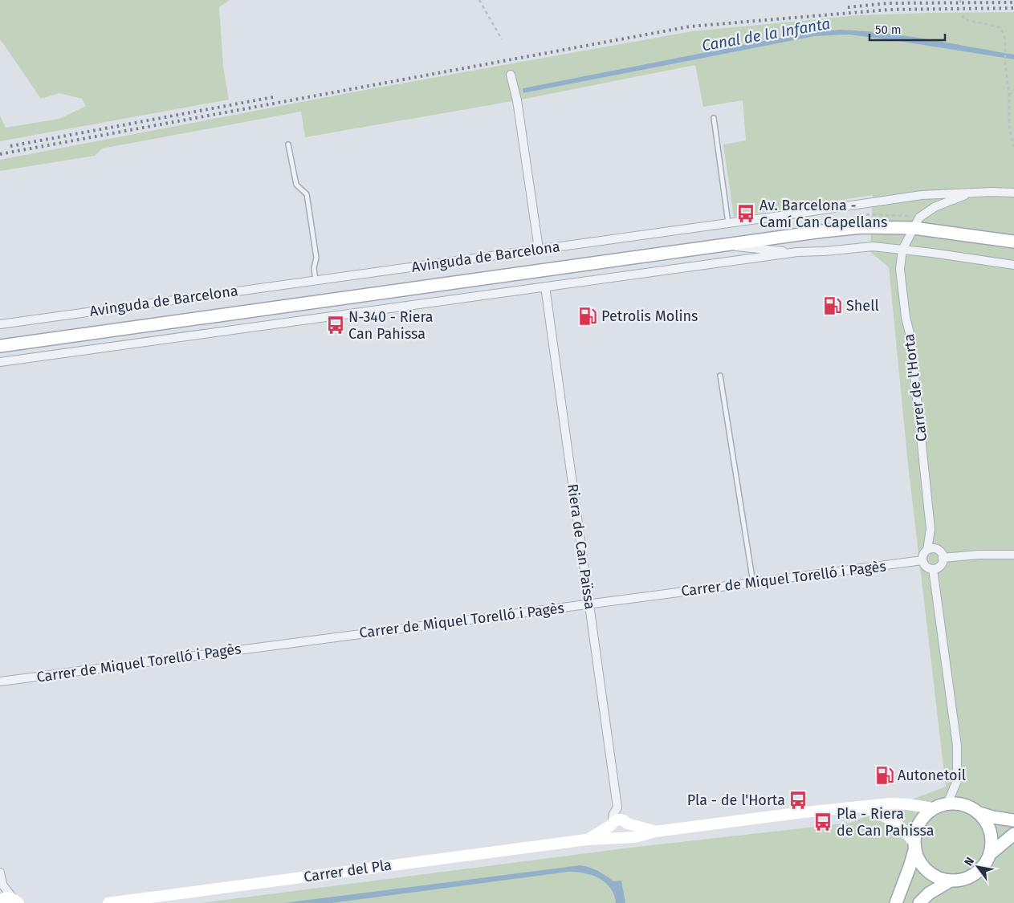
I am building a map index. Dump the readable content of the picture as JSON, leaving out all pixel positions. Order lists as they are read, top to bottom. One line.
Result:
{"streets":{"main road":["Avinguda de Barcelona","Carrer del Pla"],"street":["Carrer de l'Horta","Riera de Can Païssa","Carrer de Miquel Torelló i Pagès"]},"crossings":[["Avinguda de Barcelona","Carrer de l'Horta"],["Avinguda de Barcelona","Riera de Can Païssa"],["Carrer de l'Horta","Carrer de Miquel Torelló i Pagès"],["Riera de Can Païssa","Carrer de Miquel Torelló i Pagès"],["Riera de Can Païssa","Carrer del Pla"]],"water":["Canal de la Infanta"],"places":{"bus stop":["Av. Barcelona - Camí Can Capellans","N-340 - Riera Can Pahissa","Pla - de l'Horta","Pla - Riera de Can Pahissa"],"fuel station":["Shell","Petrolis Molins","Autonetoil"]},"scale_bar":"50 m","north":"top left"}
